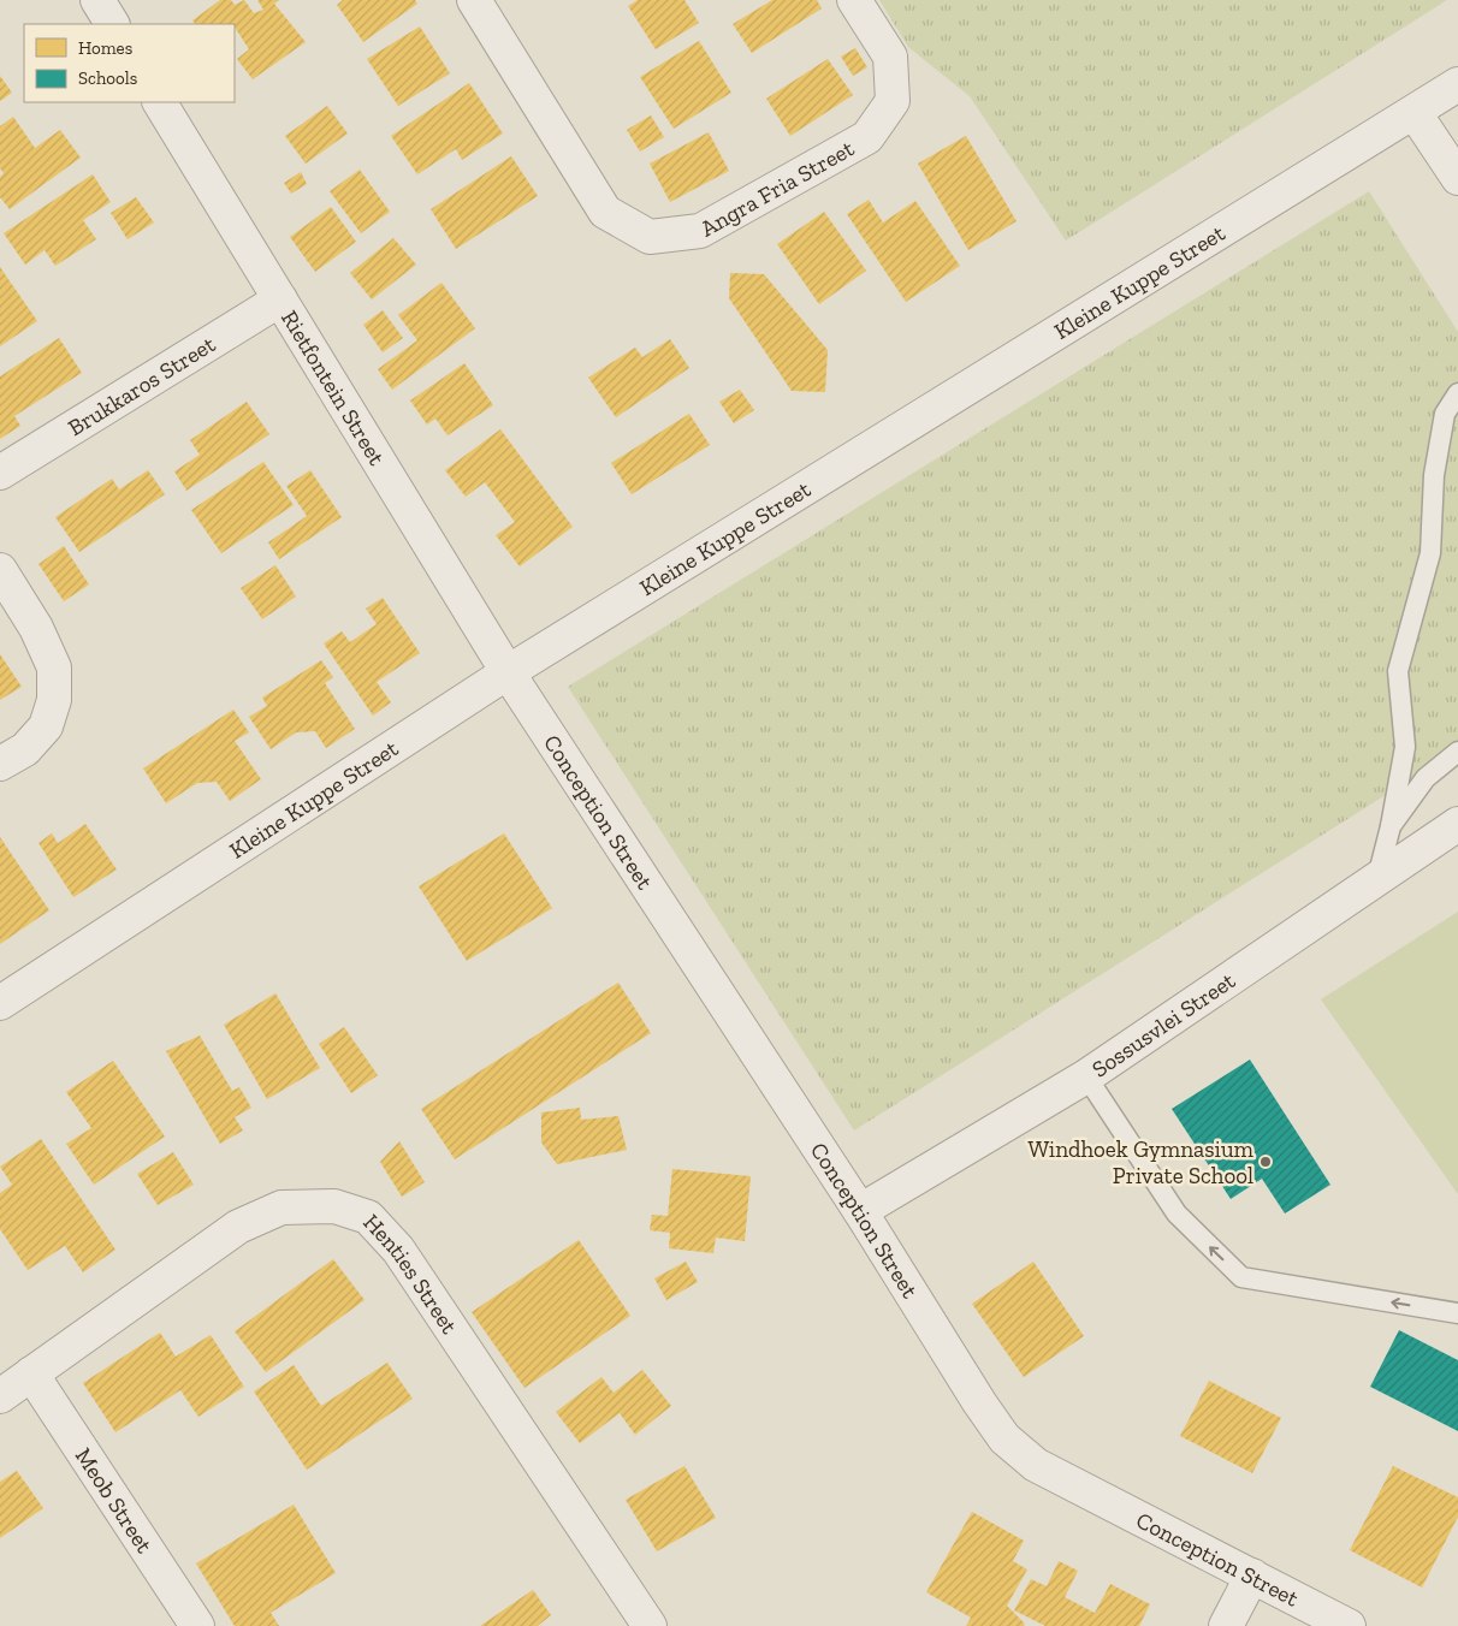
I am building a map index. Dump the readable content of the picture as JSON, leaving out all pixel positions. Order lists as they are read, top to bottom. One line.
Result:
{"streets":{"street":["Angra Fria Street","Kleine Kuppe Street","Brukkaros Street","Rietfontein Street","Conception Street","Sossusvlei Street","Henties Street","Meob Street"]},"crossings":[["Kleine Kuppe Street","Rietfontein Street"],["Kleine Kuppe Street","Conception Street"],["Brukkaros Street","Rietfontein Street"],["Rietfontein Street","Conception Street"],["Conception Street","Sossusvlei Street"],["Henties Street","Meob Street"]],"places":["Windhoek Gymnasium Private School"],"legend":["Homes","Schools"]}
